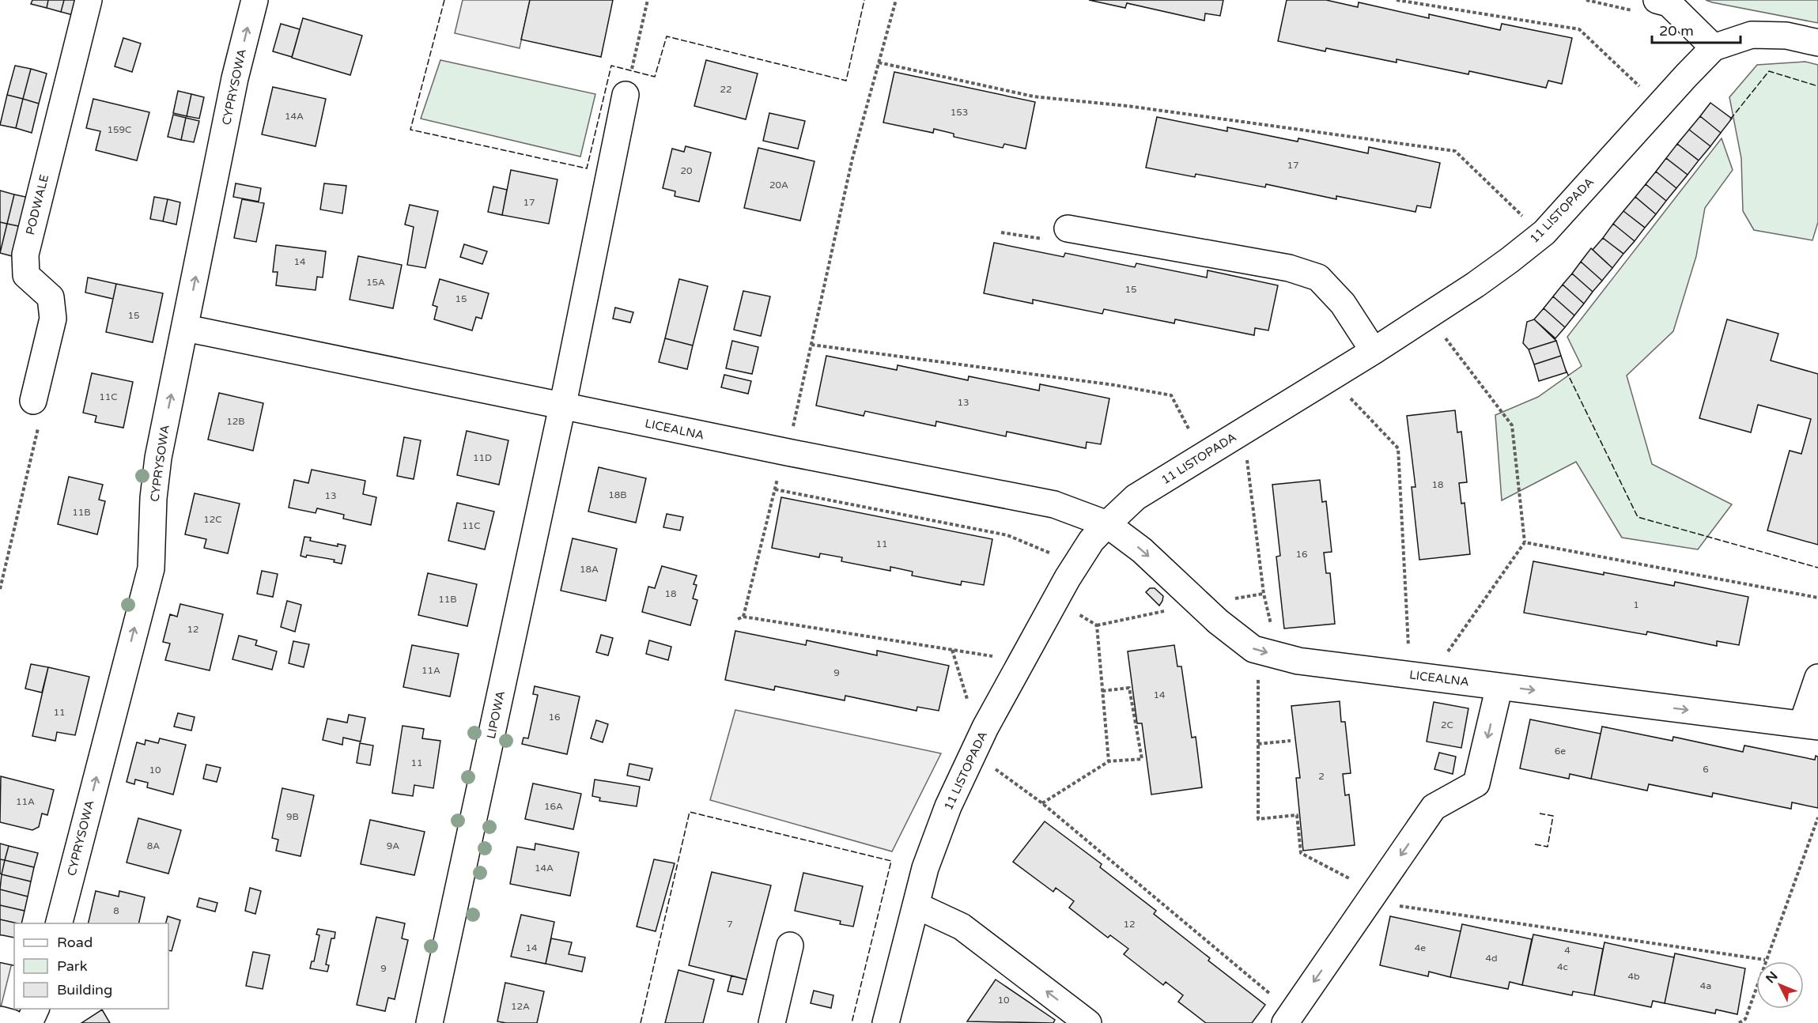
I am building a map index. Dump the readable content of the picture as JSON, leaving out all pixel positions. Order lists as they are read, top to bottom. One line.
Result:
{"streets":{"street":["CYPRYSOWA","PODWALE","11 LISTOPADA","LICEALNA","LIPOWA"]},"crossings":[["CYPRYSOWA","LICEALNA"],["11 LISTOPADA","LICEALNA"],["LICEALNA","LIPOWA"]],"one_way":["CYPRYSOWA","LICEALNA"],"house_numbers":["22","153","14A","159C","17","20","20A","17","14","15A","15","15","15","11C","13","12B","11D","18","18B","13","11B","12C","11C","11","16","18A","18","11B","1","12","11A","9","14","11","16","2C","6e","11","6","10","2","11A","16A","9B","8A","9A","14A","8","7","12","14","4e","4","4d","4c","9","4b","4a","10","12A"],"legend":["Road","Park","Building"],"scale_bar":"20 m","north":"top left"}
